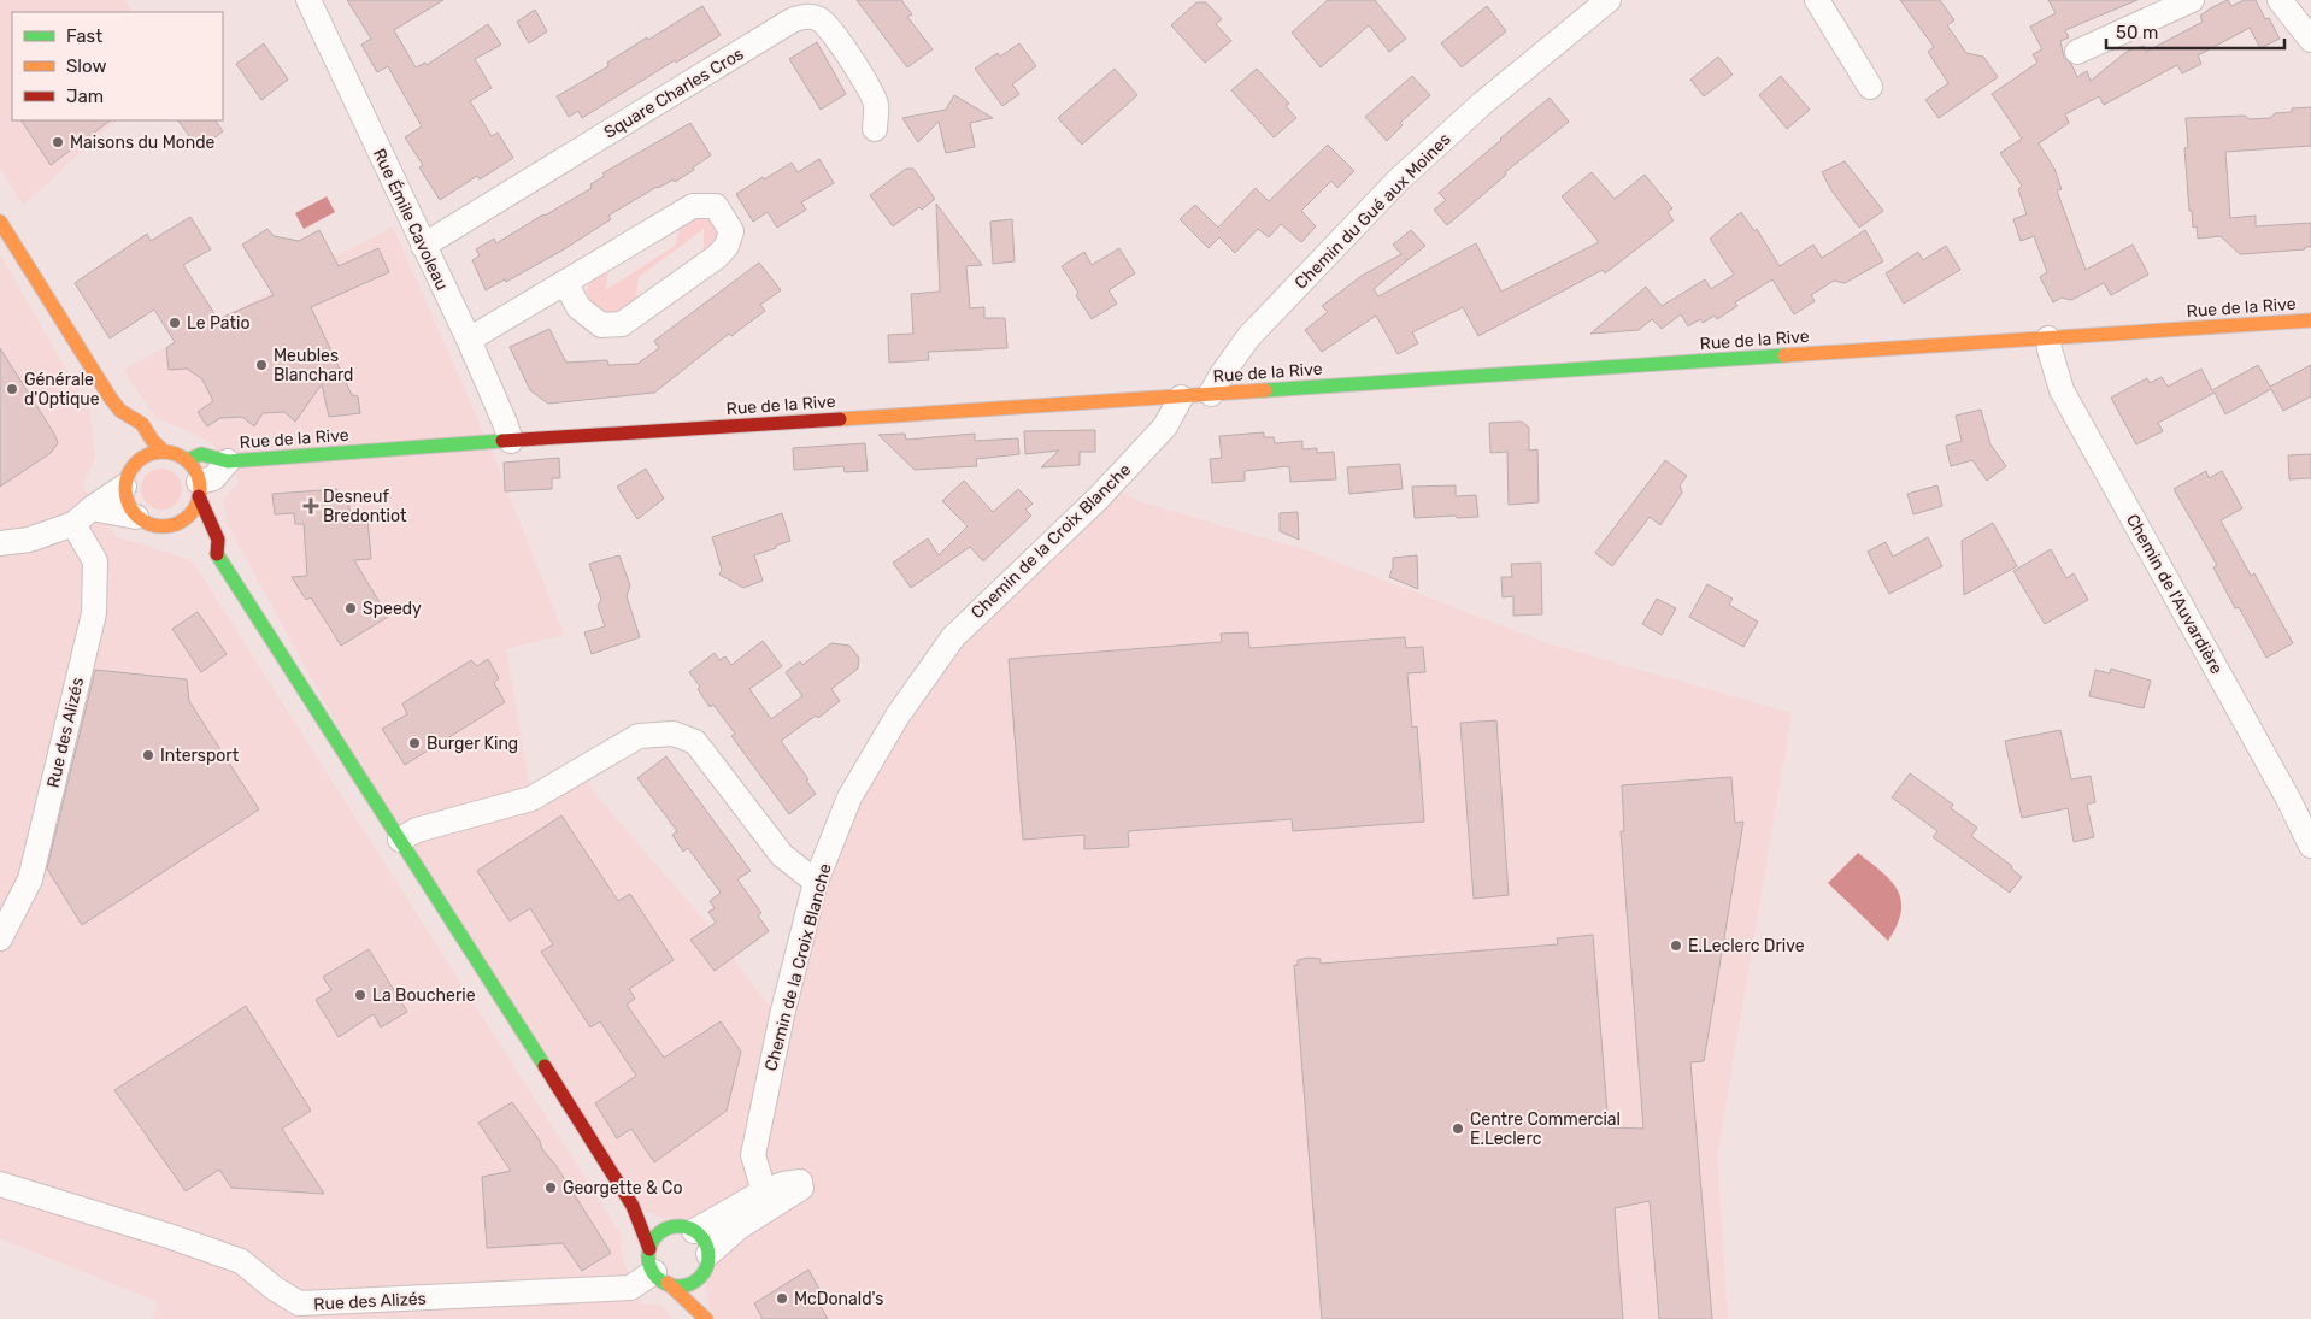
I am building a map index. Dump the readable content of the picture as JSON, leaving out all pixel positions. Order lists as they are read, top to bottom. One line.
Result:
{"streets":{"street":["Square Charles Cros","Chemin du Gué aux Moines","Rue Émile Cavoleau","Rue de la Rive","Chemin de la Croix Blanche","Chemin de l'Auvardière","Rue des Alizés"]},"crossings":[["Square Charles Cros","Rue Émile Cavoleau"],["Chemin du Gué aux Moines","Rue de la Rive"],["Rue Émile Cavoleau","Rue de la Rive"],["Rue de la Rive","Chemin de la Croix Blanche"],["Rue de la Rive","Chemin de l'Auvardière"]],"places":{"other":["Maisons du Monde","Le Patio","Meubles Blanchard","Générale d'Optique","Speedy","Burger King","Intersport","E.Leclerc Drive","La Boucherie","Centre Commercial E.Leclerc","Georgette & Co","McDonald's"],"health":["Desneuf Bredontiot"]},"legend":["Fast","Slow","Jam"],"scale_bar":"50 m"}
